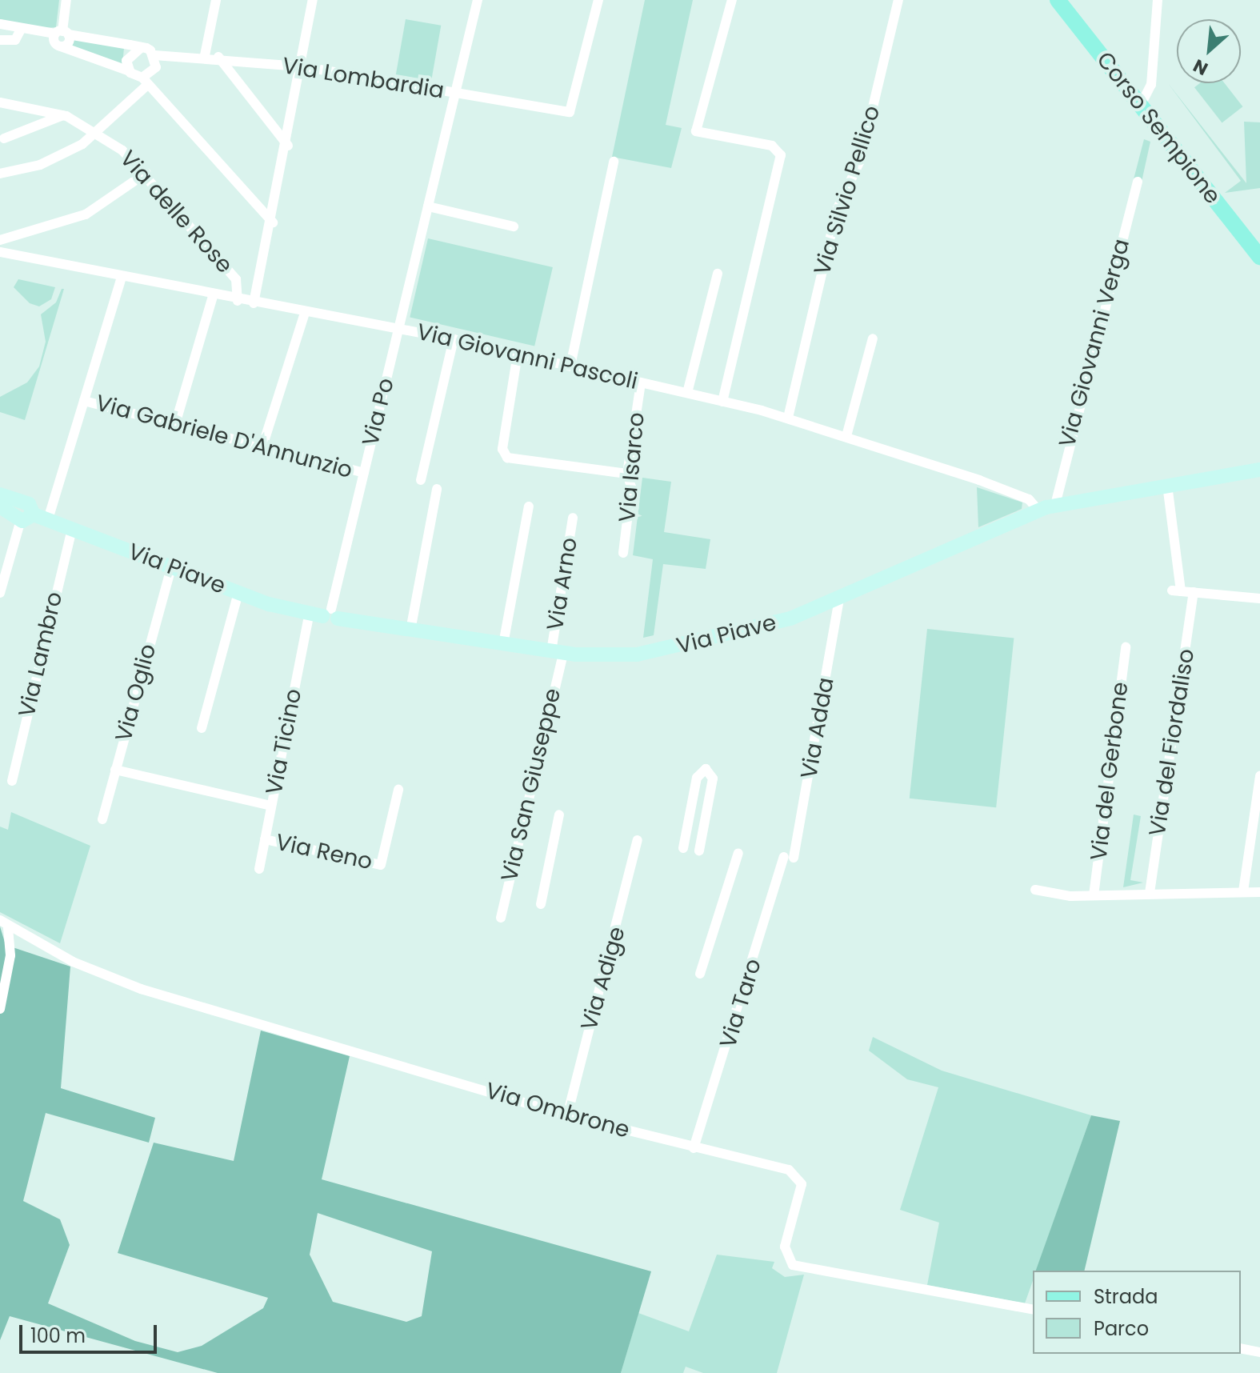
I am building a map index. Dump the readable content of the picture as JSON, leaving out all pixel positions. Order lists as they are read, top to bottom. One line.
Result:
{"streets":{"main road":["Corso Sempione"],"street":["Via Lombardia","Via Silvio Pellico","Via delle Rose","Via Giovanni Verga","Via Giovanni Pascoli","Via Po","Via Gabriele D'Annunzio","Via Isarco","Via Piave","Via Arno","Via Lambro","Via Oglio","Via Adda","Via Ticino","Via del Fiordaliso","Via del Gerbone","Via San Giuseppe","Via Reno","Via Adige","Via Taro","Via Ombrone"]},"crossings":[["Via Lombardia","Via Po"],["Via Silvio Pellico","Via Giovanni Pascoli"],["Via delle Rose","Via Giovanni Pascoli"],["Via Giovanni Verga","Via Piave"],["Via Giovanni Pascoli","Via Po"],["Via Giovanni Pascoli","Via Isarco"],["Via Giovanni Pascoli","Via Piave"],["Via Po","Via Gabriele D'Annunzio"],["Via Po","Via Piave"],["Via Po","Via Ticino"],["Via Piave","Via Arno"],["Via Piave","Via Lambro"],["Via Piave","Via Oglio"],["Via Piave","Via Adda"],["Via Piave","Via Ticino"],["Via Piave","Via San Giuseppe"],["Via Arno","Via San Giuseppe"],["Via Adda","Via Taro"],["Via Ticino","Via Reno"],["Via del Fiordaliso","Via del Gerbone"],["Via Adige","Via Ombrone"],["Via Taro","Via Ombrone"]],"legend":["Strada","Parco"],"scale_bar":"100 m","north":"bottom left"}
